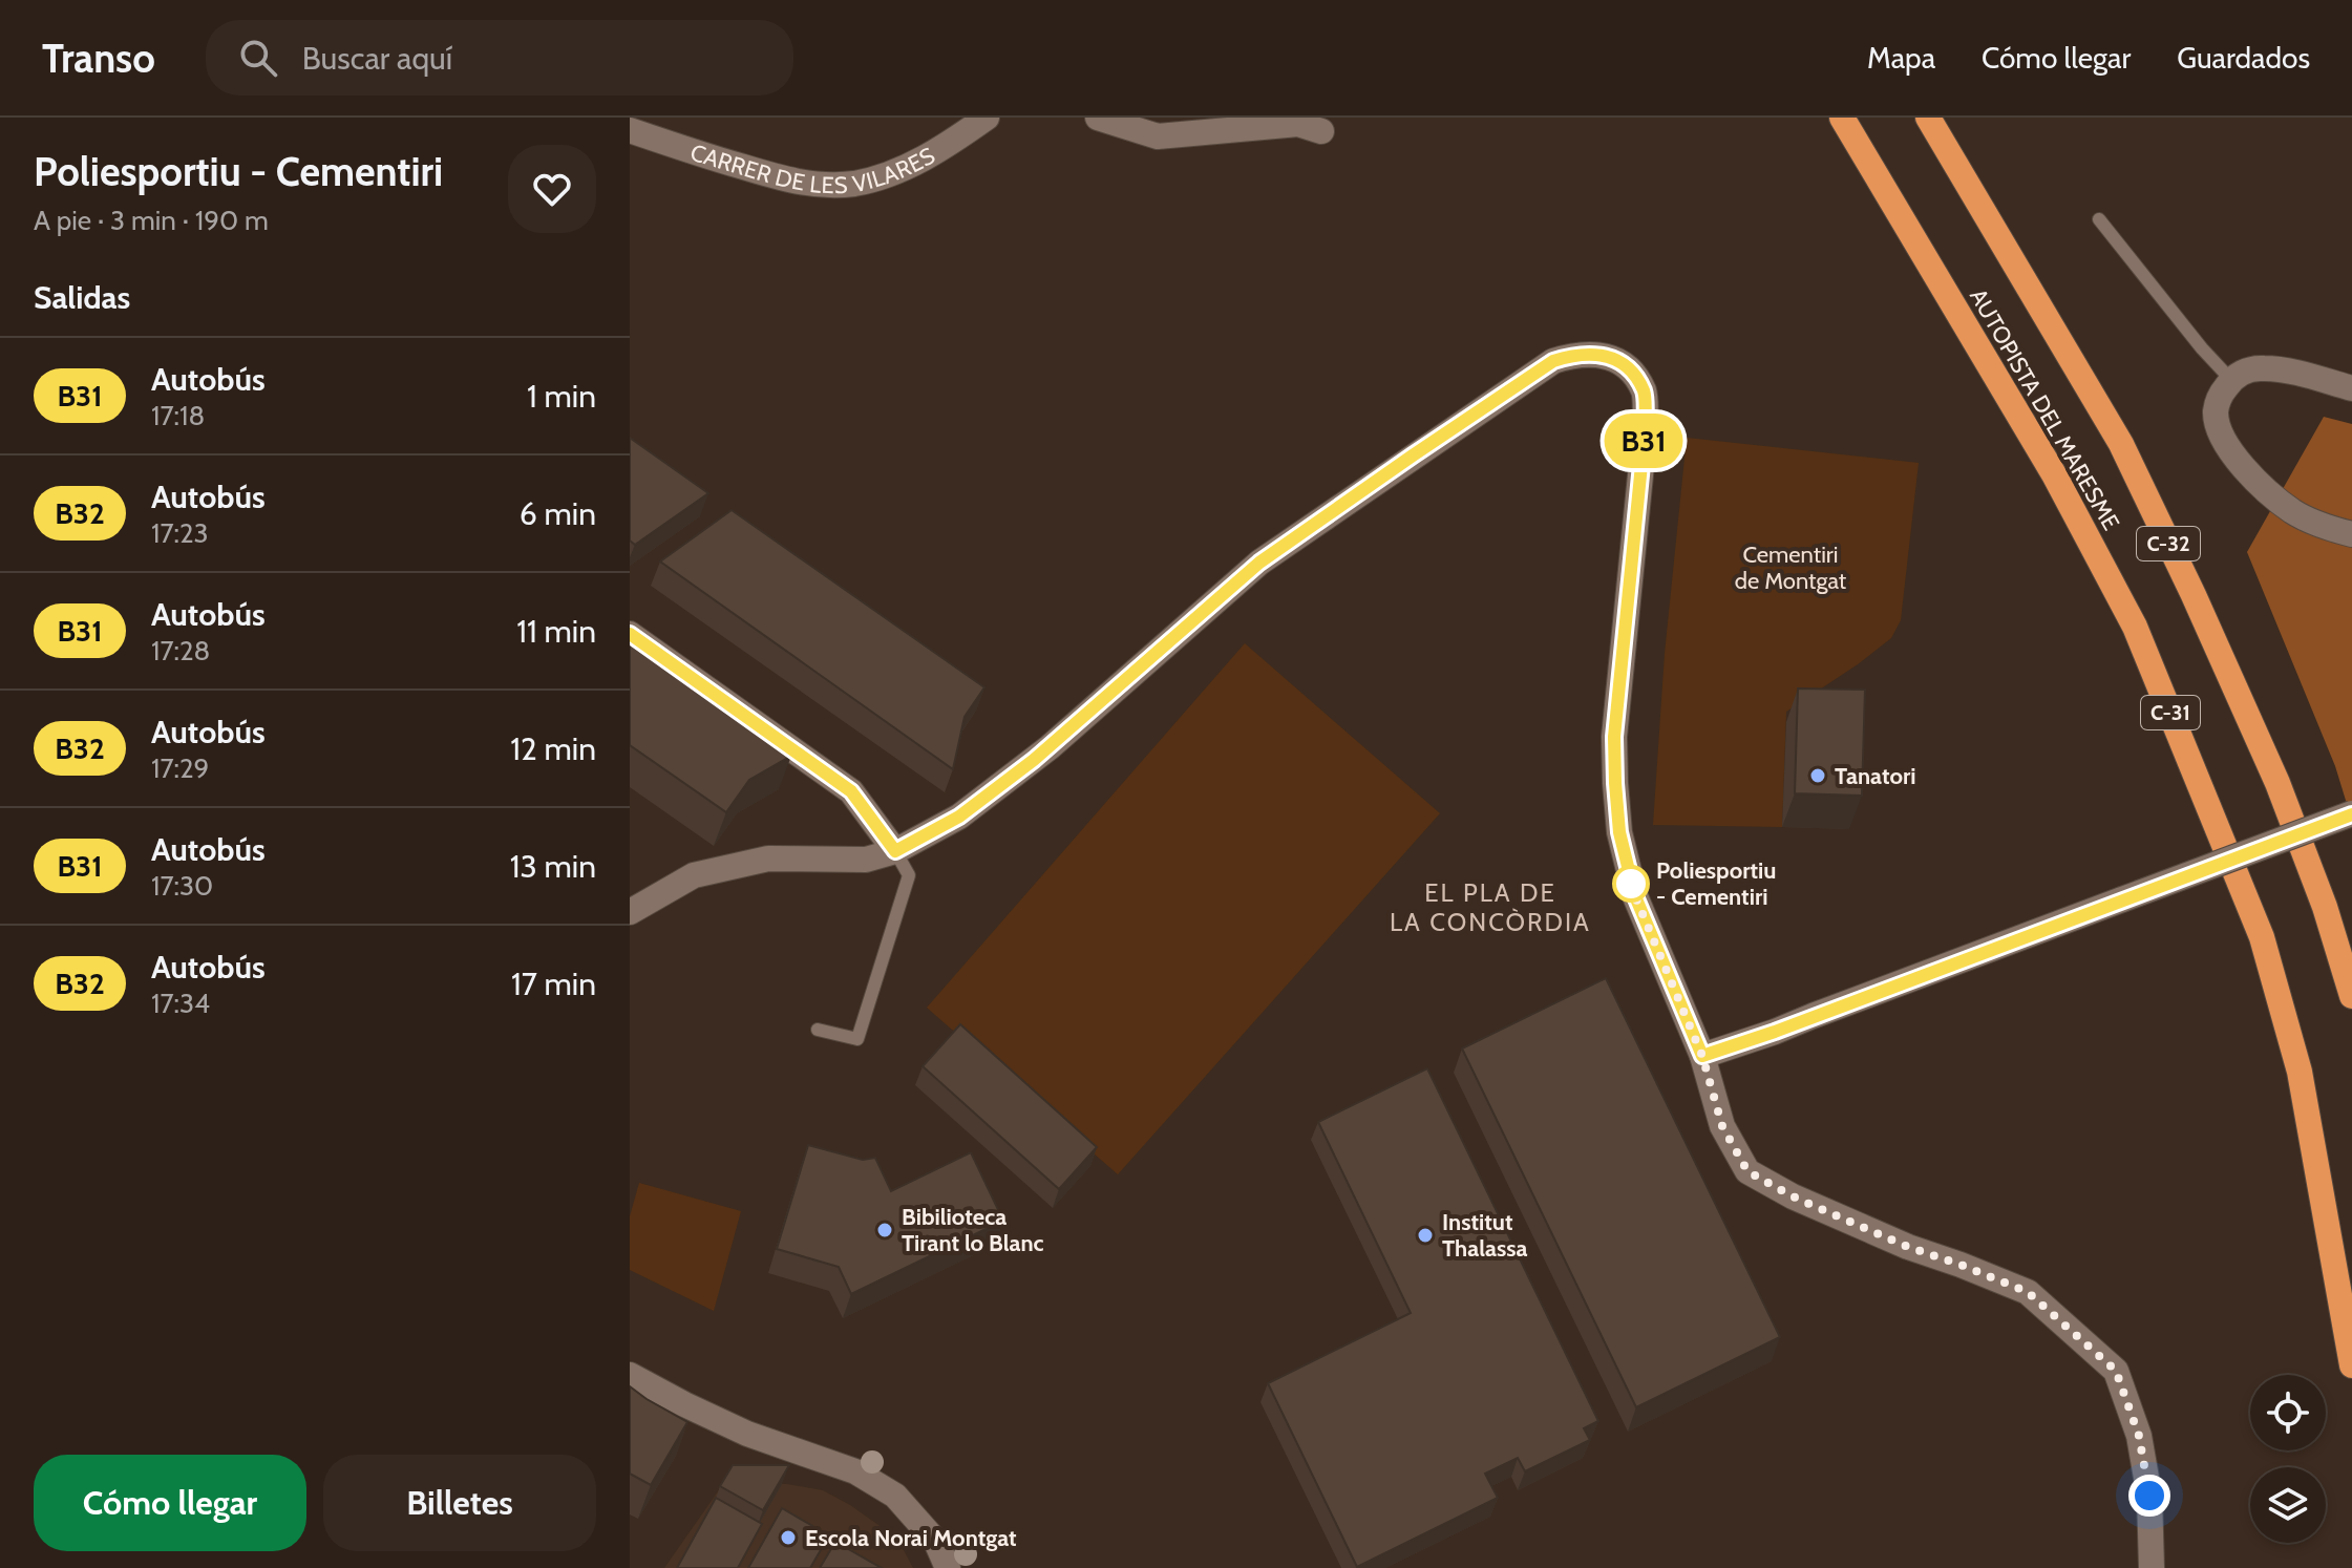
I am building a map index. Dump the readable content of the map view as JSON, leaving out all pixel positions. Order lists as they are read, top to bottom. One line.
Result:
{"streets":{"highway":["AUTOPISTA DEL MARESME","C-32","C-31"],"street":["CARRER DE LES VILARES"]},"districts":["EL PLA DE LA CONCÒRDIA"],"parks":["Cementiri de Montgat"],"places":["Tanatori","Poliesportiu - Cementiri","Bibilioteca Tirant lo Blanc","Institut Thalassa","Escola Norai Montgat"],"lines":["bus line B31"],"page":{"header":"Transo","search":"Buscar aquí","nav":["Mapa","Cómo llegar","Guardados"],"heading":[["Poliesportiu - Cementiri","A pie · 3 min · 190 m"],"Salidas"],"on_map":"B31","list":[{"mark":"B31","name":"Autobús","note":"17:18","value":"1 min"},{"mark":"B32","name":"Autobús","note":"17:23","value":"6 min"},{"mark":"B31","name":"Autobús","note":"17:28","value":"11 min"},{"mark":"B32","name":"Autobús","note":"17:29","value":"12 min"},{"mark":"B31","name":"Autobús","note":"17:30","value":"13 min"},{"mark":"B32","name":"Autobús","note":"17:34","value":"17 min"}],"buttons":["Cómo llegar","Billetes"]}}
